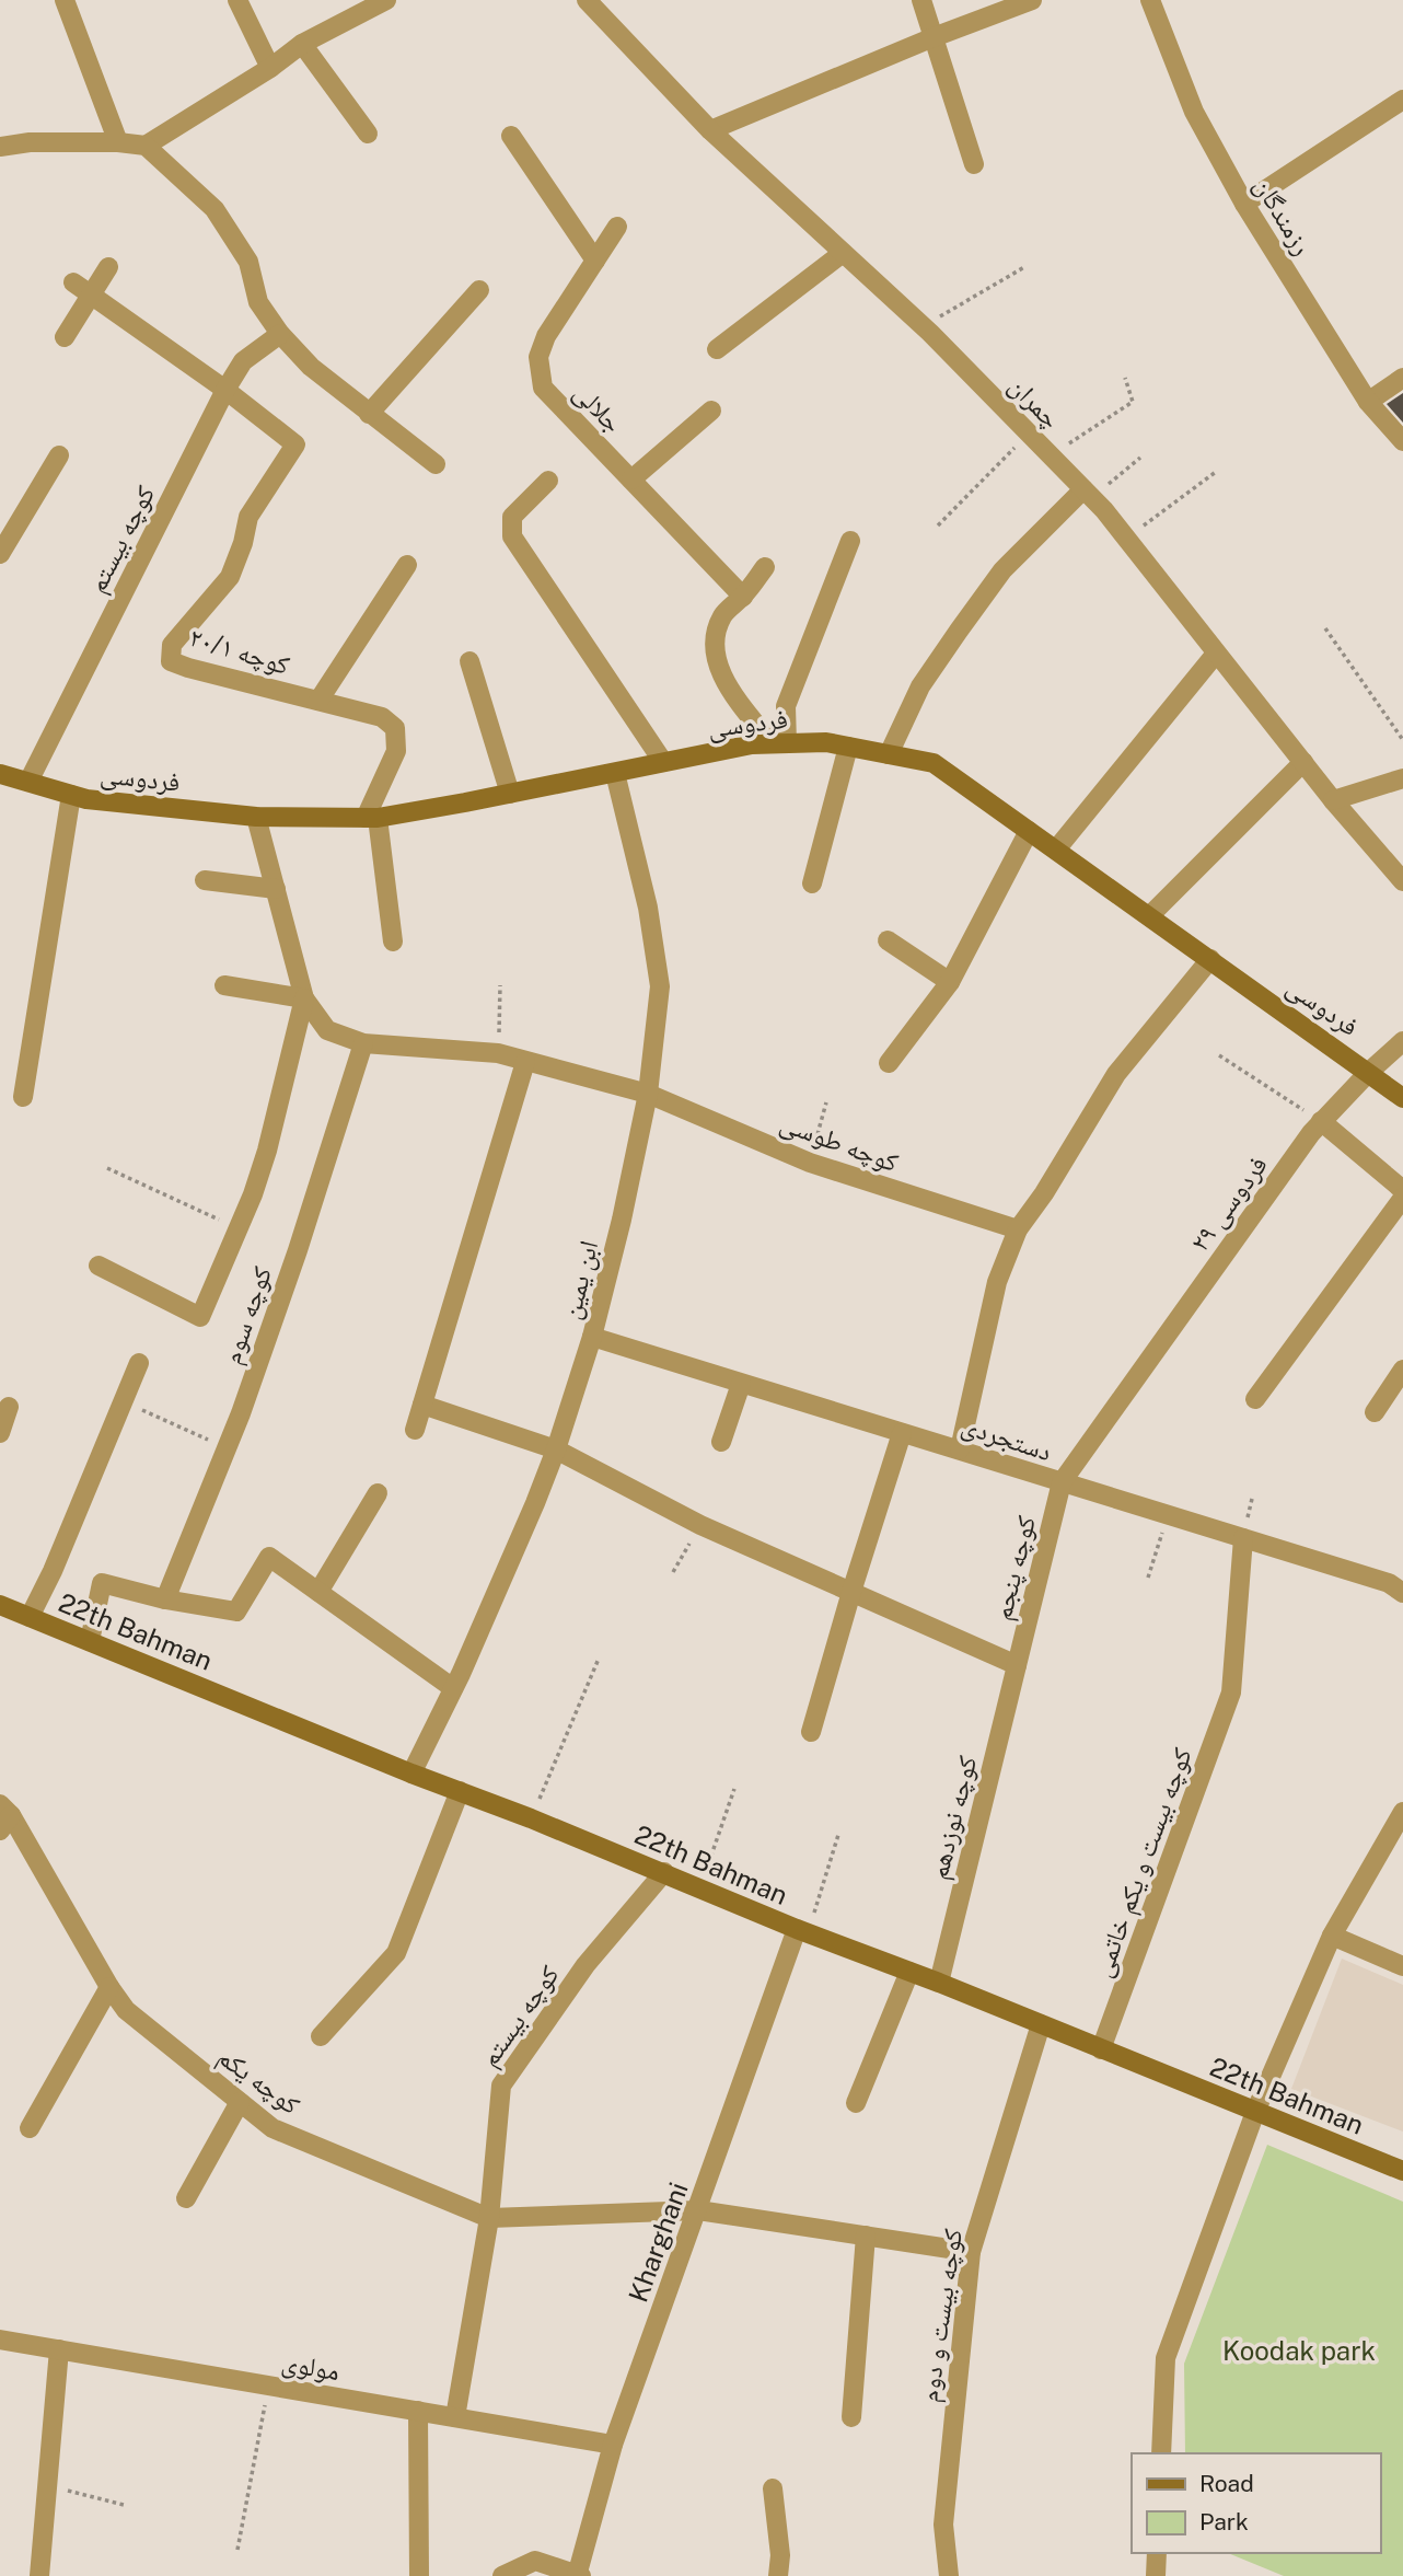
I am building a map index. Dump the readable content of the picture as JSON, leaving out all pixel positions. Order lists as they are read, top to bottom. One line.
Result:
{"streets":{"main road":["فردوسی","22th Bahman"],"street":["رزمندگان","چمران","جلالی","کوچه بیستم","کوچه ۲۰/۱","کوچه طوسی","فردوسی ۲۹","ابن یمین","کوچه سوم","دستجردی","کوچه پنجم","کوچه نوزدهم","کوچه بیست و یکم خاتمی","کوچه یکم","Kharghani","کوچه بیست و دوم","مولوی"]},"crossings":[["کوچه بیستم","کوچه ۲۰/۱"],["کوچه بیستم","فردوسی"],["کوچه بیستم","22th Bahman"],["کوچه بیستم","کوچه یکم"],["کوچه بیستم","مولوی"],["کوچه ۲۰/۱","فردوسی"],["فردوسی","فردوسی ۲۹"],["فردوسی","ابن یمین"],["کوچه طوسی","ابن یمین"],["کوچه طوسی","کوچه سوم"],["فردوسی ۲۹","دستجردی"],["فردوسی ۲۹","کوچه پنجم"],["ابن یمین","دستجردی"],["ابن یمین","22th Bahman"],["دستجردی","کوچه پنجم"],["دستجردی","کوچه بیست و یکم خاتمی"],["کوچه پنجم","کوچه نوزدهم"],["22th Bahman","کوچه نوزدهم"],["22th Bahman","کوچه بیست و یکم خاتمی"],["22th Bahman","Kharghani"],["22th Bahman","کوچه بیست و دوم"],["کوچه یکم","Kharghani"],["کوچه یکم","کوچه بیست و دوم"],["Kharghani","مولوی"]],"parks":["Koodak park"],"legend":["Road","Park"]}
